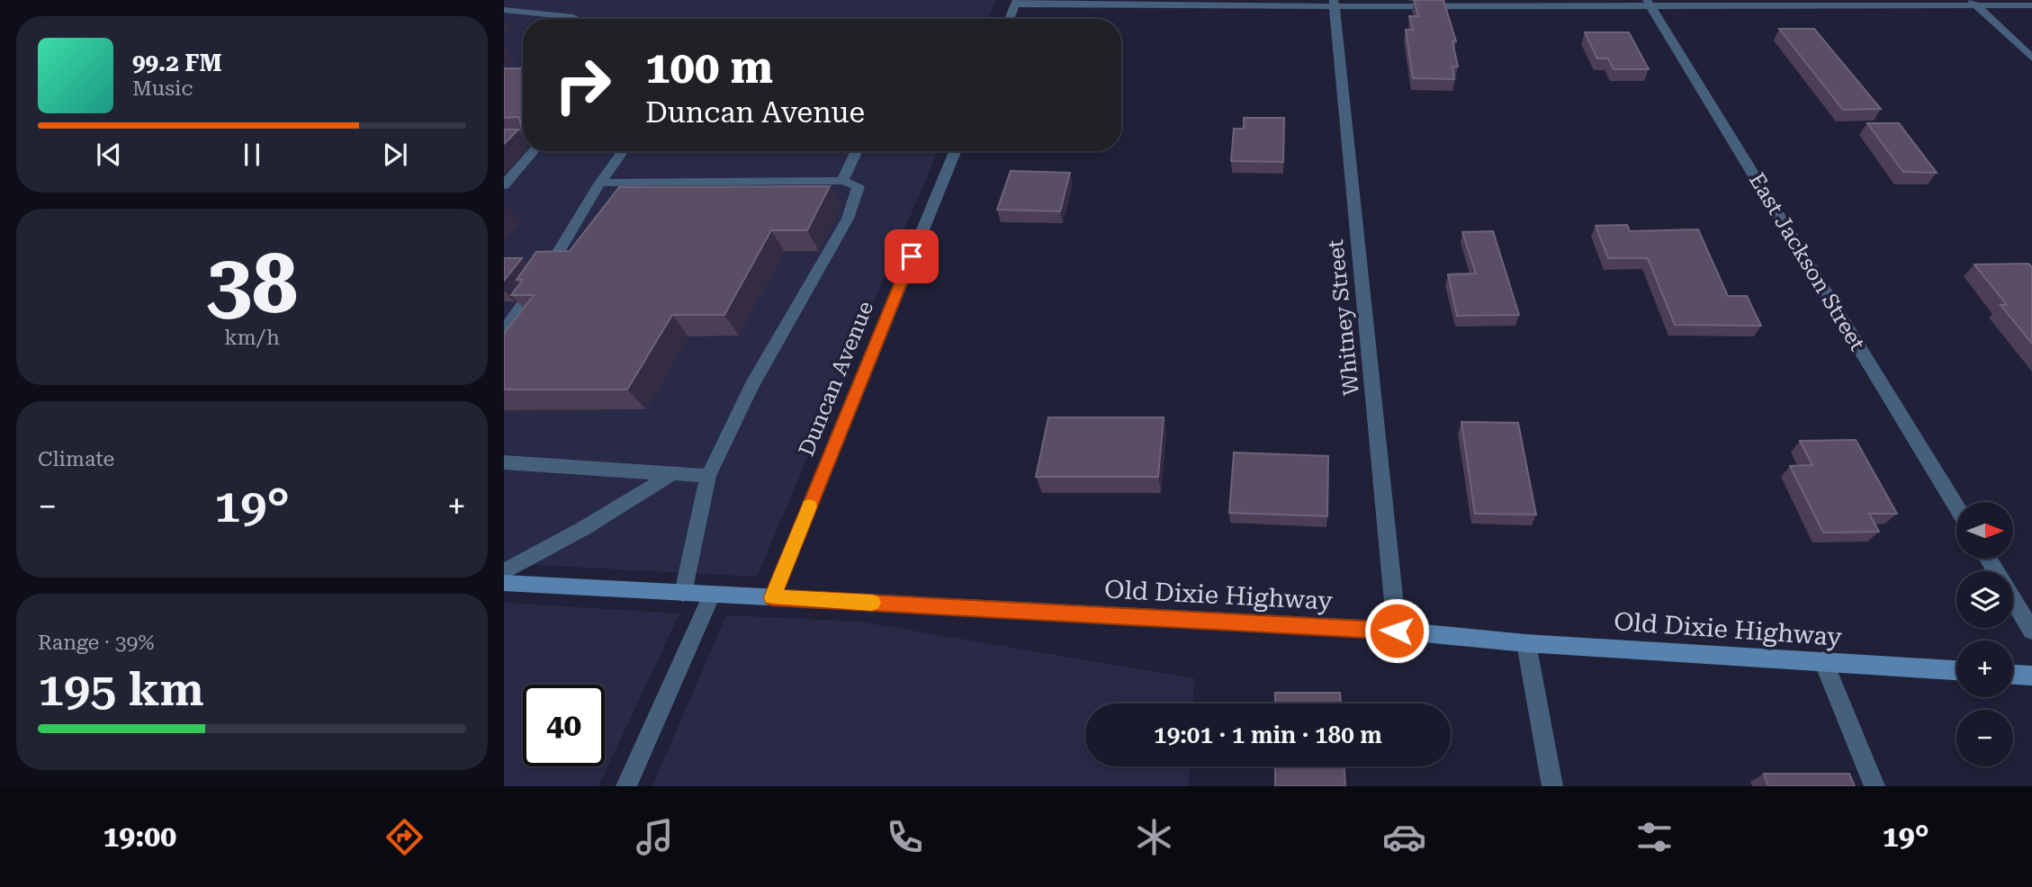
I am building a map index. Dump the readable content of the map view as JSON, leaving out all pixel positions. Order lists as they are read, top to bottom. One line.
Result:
{"streets":{"street":["East Jackson Street","Whitney Street","Duncan Avenue","Old Dixie Highway"]},"crossings":[["Whitney Street","Old Dixie Highway"],["Duncan Avenue","Old Dixie Highway"]],"north":"right","page":{"turn":["100 m","Duncan Avenue"],"song":["99.2 FM","Music"],"tile":[["38","km/h"],"Climate",["Range · 39%","195 km"]],"heat":["−","19°","+"],"map_buttons":["+","−"],"limit":"40","trip":"19:01 · 1 min · 180 m","tabs":["19:00","19°"]}}
